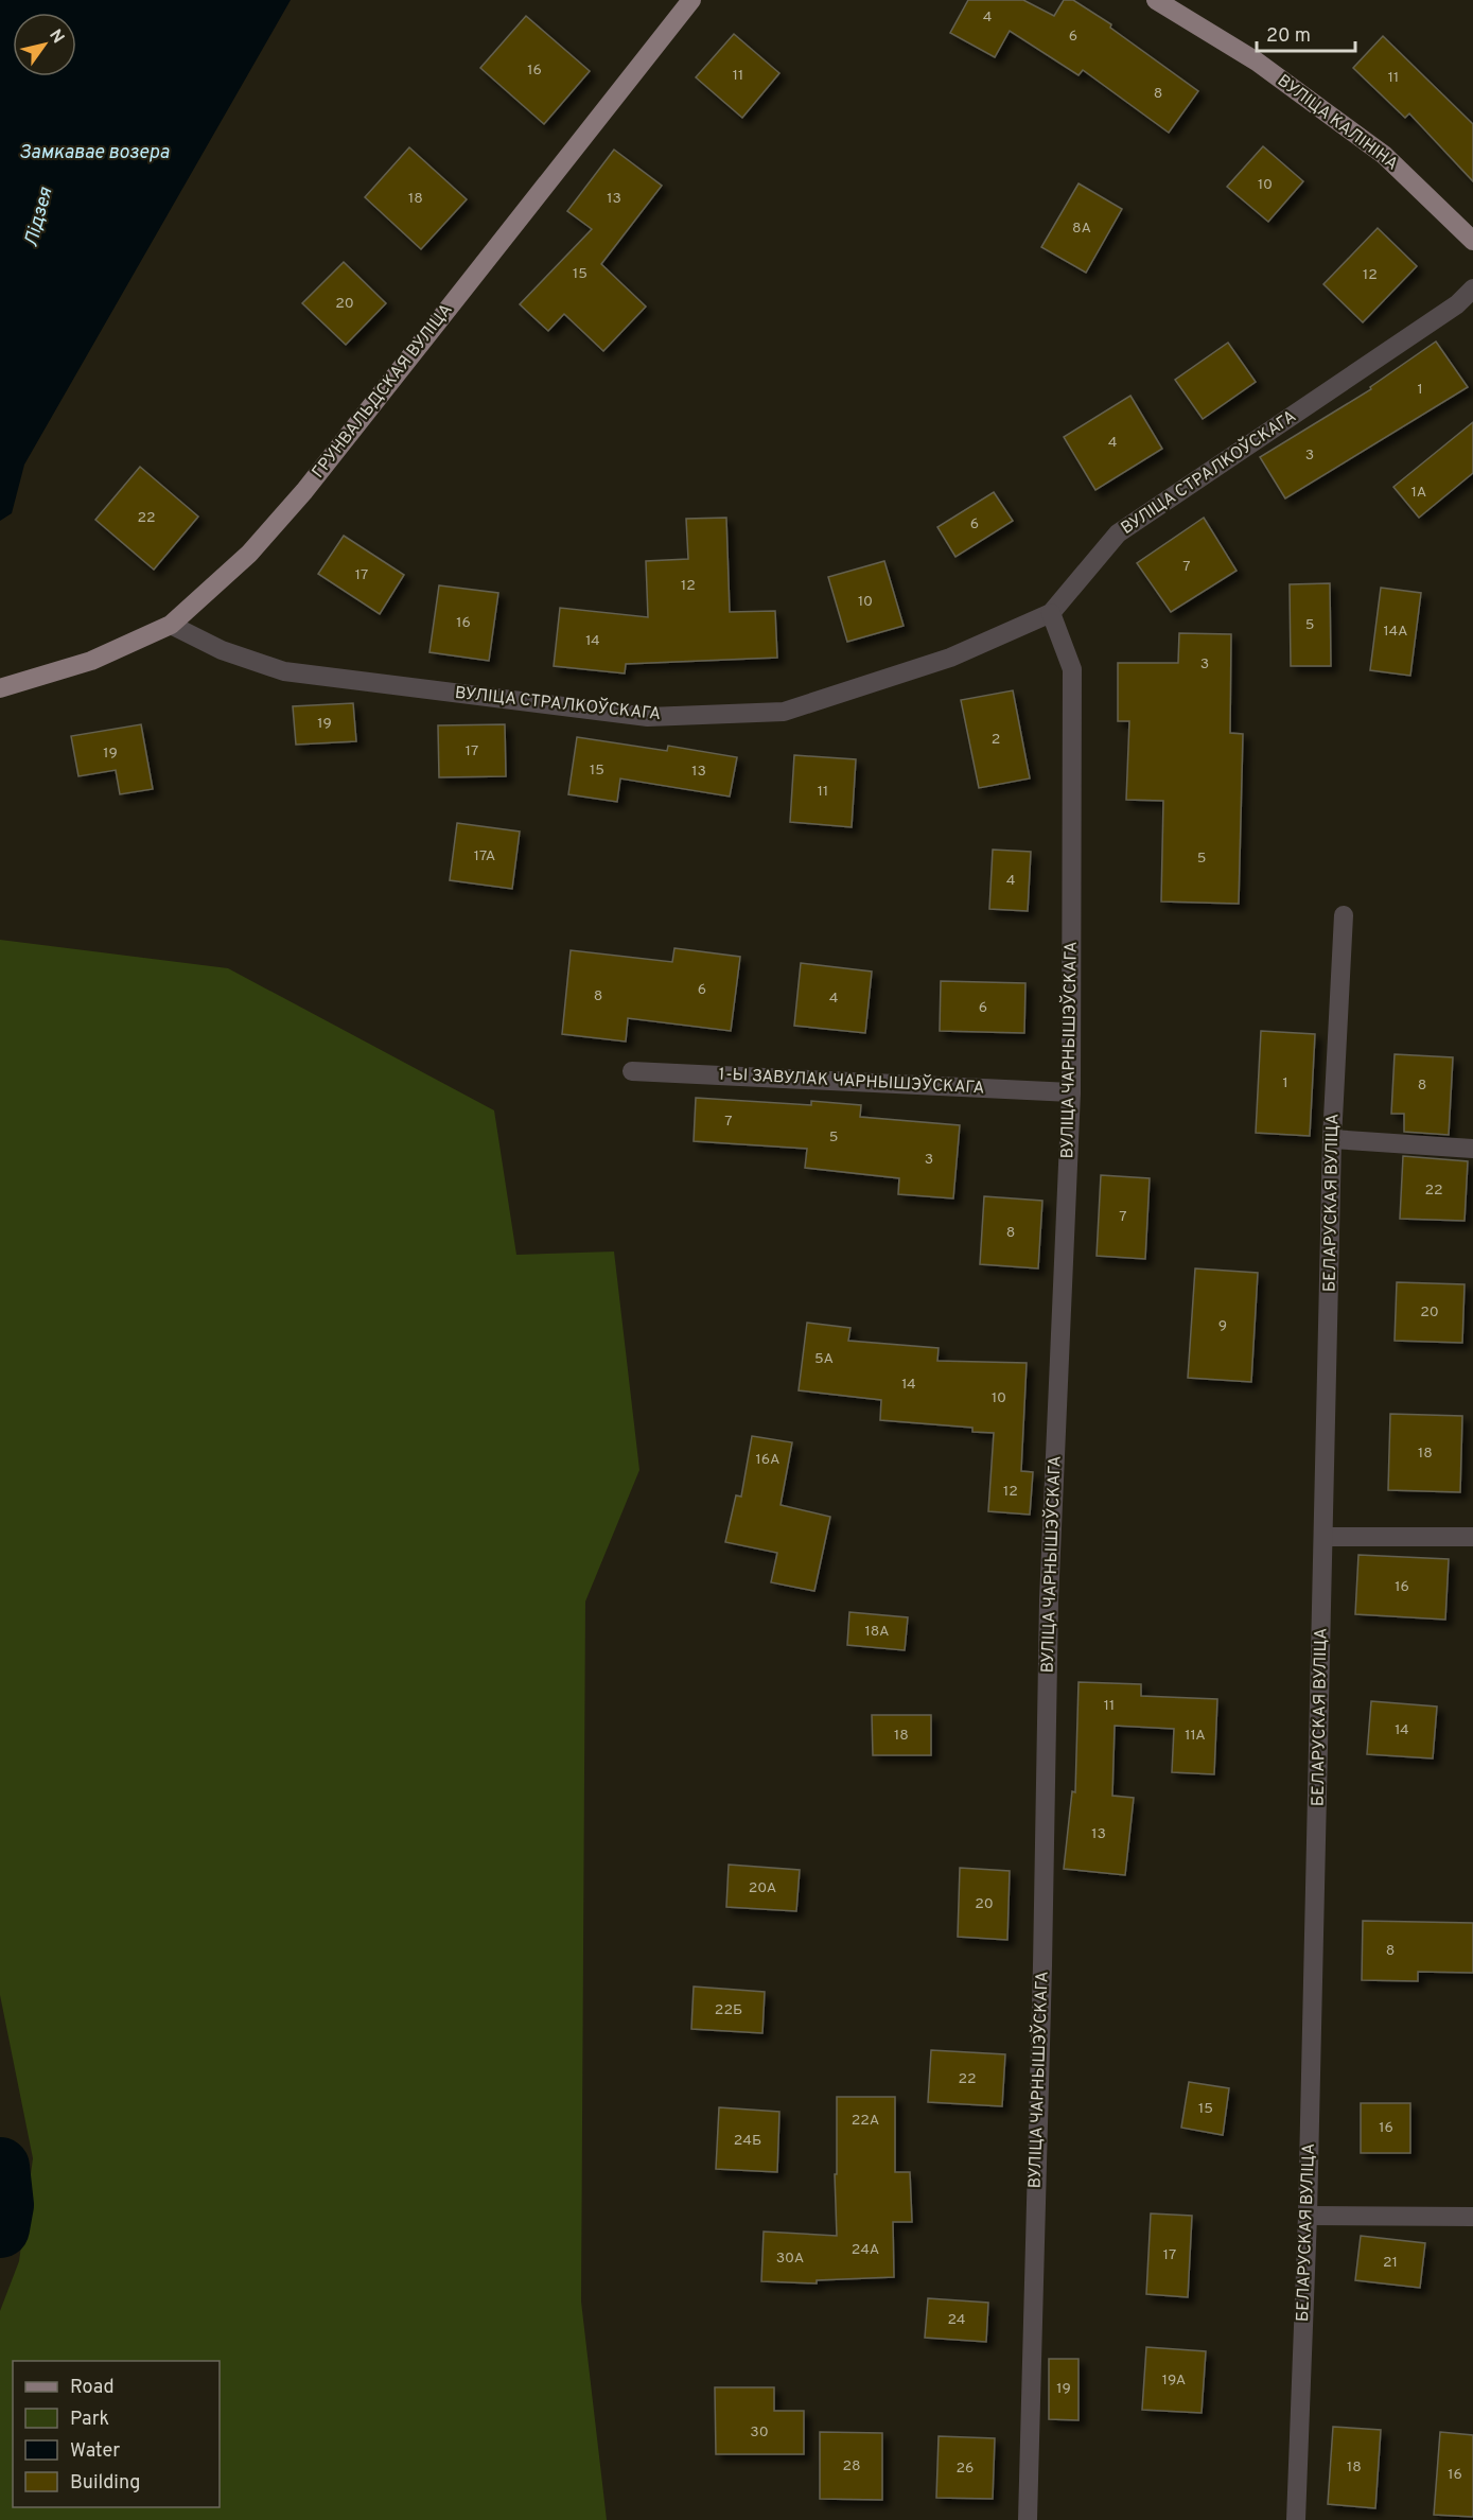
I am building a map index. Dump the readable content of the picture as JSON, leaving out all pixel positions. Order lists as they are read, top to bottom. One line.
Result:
{"streets":{"main road":["ВУЛІЦА КАЛІНІНА","ГРУНВАЛЬДСКАЯ ВУЛІЦА"],"street":["ВУЛІЦА СТРАЛКОЎСКАГА","ВУЛІЦА ЧАРНЫШЭЎСКАГА","1-Ы ЗАВУЛАК ЧАРНЫШЭЎСКАГА","БЕЛАРУСКАЯ ВУЛІЦА"]},"crossings":[["ГРУНВАЛЬДСКАЯ ВУЛІЦА","ВУЛІЦА СТРАЛКОЎСКАГА"],["ВУЛІЦА СТРАЛКОЎСКАГА","ВУЛІЦА ЧАРНЫШЭЎСКАГА"],["ВУЛІЦА ЧАРНЫШЭЎСКАГА","1-Ы ЗАВУЛАК ЧАРНЫШЭЎСКАГА"]],"water":["Замкавае возера","Лідзея"],"house_numbers":["4","6","16","11","11","8","10","18","13","8А","15","12","20","1","4","3","1А","22","6","7","17","12","10","16","5","14А","14","3","19","2","17","19","15","13","11","17А","5","4","6","8","4","6","1","8","7","5","3","22","7","8","20","9","5А","14","10","18","16А","12","16","18А","11","14","18","11А","13","20А","20","8","22Б","22","15","22А","16","24Б","24А","17","30А","21","24","19А","19","30","28","18","26","16"],"legend":["Road","Park","Water","Building"],"scale_bar":"20 m","north":"top right"}
